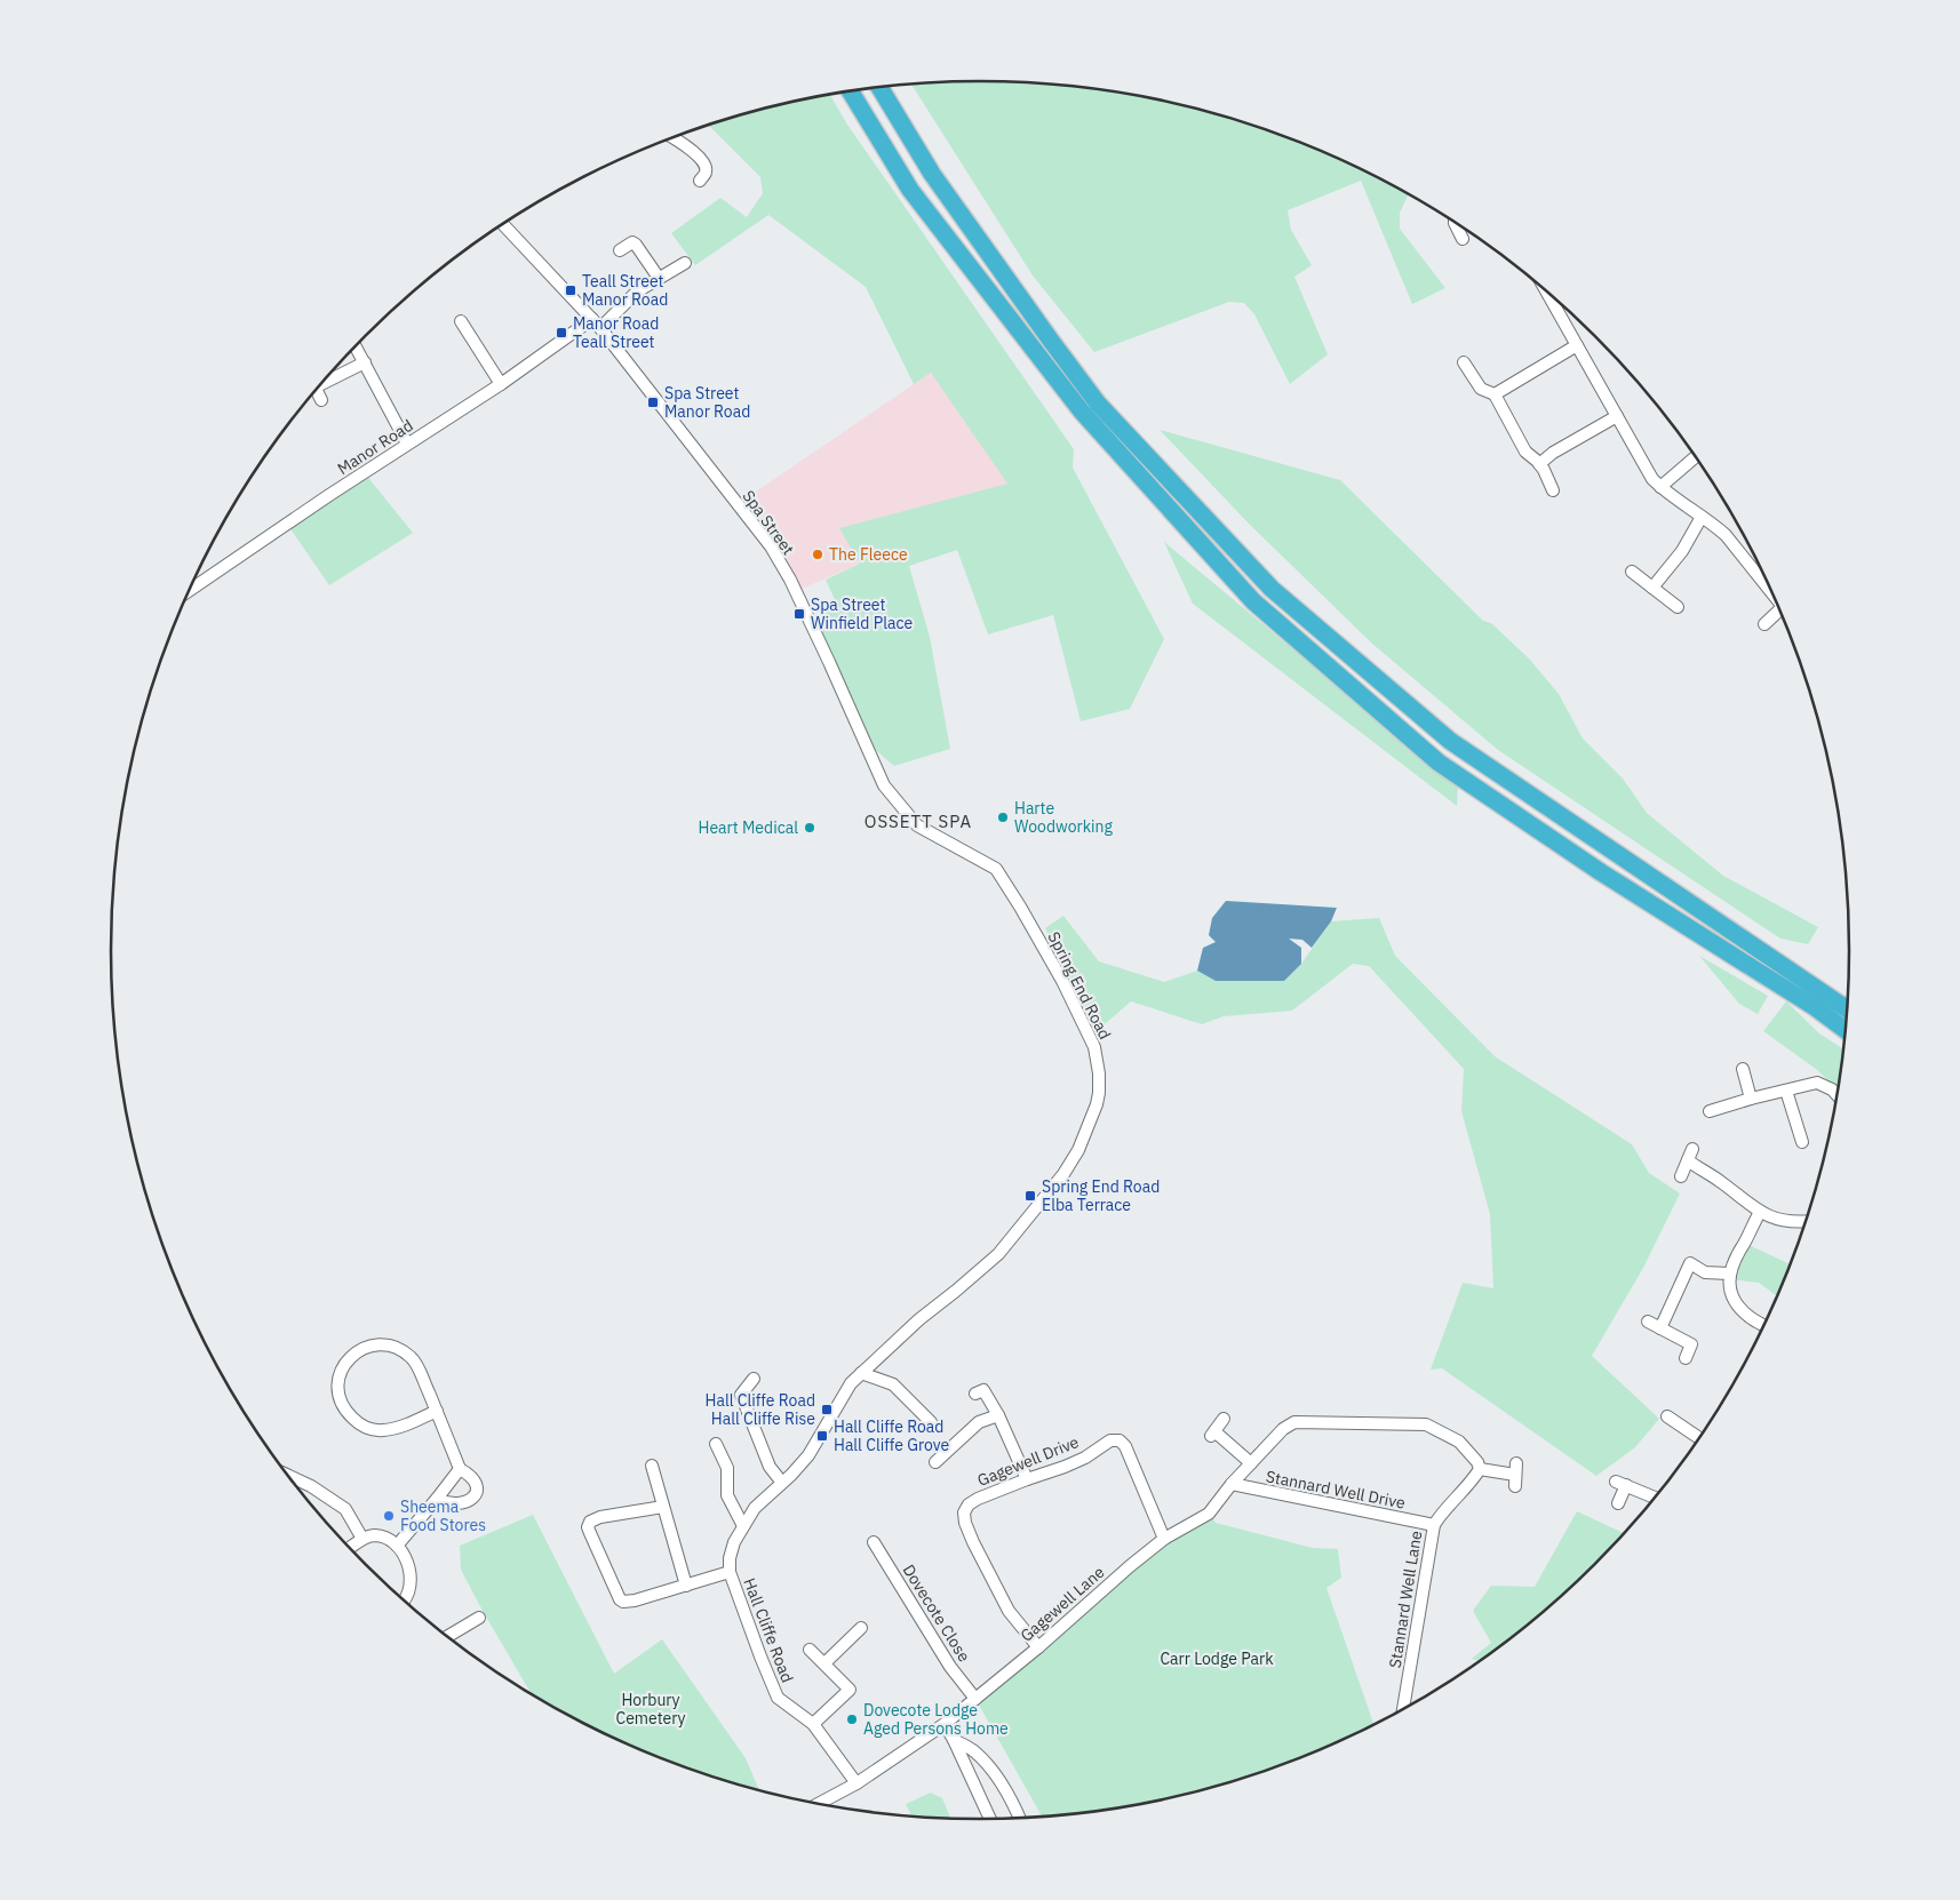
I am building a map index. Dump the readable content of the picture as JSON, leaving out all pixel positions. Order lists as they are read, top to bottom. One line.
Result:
{"streets":{"street":["Manor Road","Spa Street","Spring End Road","Gagewell Drive","Stannard Well Drive","Stannard Well Lane","Gagewell Lane","Dovecote Close","Hall Cliffe Road"]},"crossings":[["Manor Road","Spa Street"],["Spa Street","Spring End Road"],["Spring End Road","Hall Cliffe Road"],["Gagewell Drive","Gagewell Lane"],["Stannard Well Drive","Stannard Well Lane"],["Stannard Well Drive","Gagewell Lane"],["Gagewell Lane","Dovecote Close"],["Gagewell Lane","Hall Cliffe Road"]],"districts":["OSSETT SPA"],"parks":["Carr Lodge Park","Horbury Cemetery"],"places":{"transit":["Teall Street Manor Road","Manor Road Teall Street","Spa Street Manor Road","Spa Street Winfield Place","Spring End Road Elba Terrace","Hall Cliffe Road Hall Cliffe Rise","Hall Cliffe Road Hall Cliffe Grove"],"other":["The Fleece","Harte Woodworking","Heart Medical","Sheema Food Stores","Dovecote Lodge Aged Persons Home"]}}
